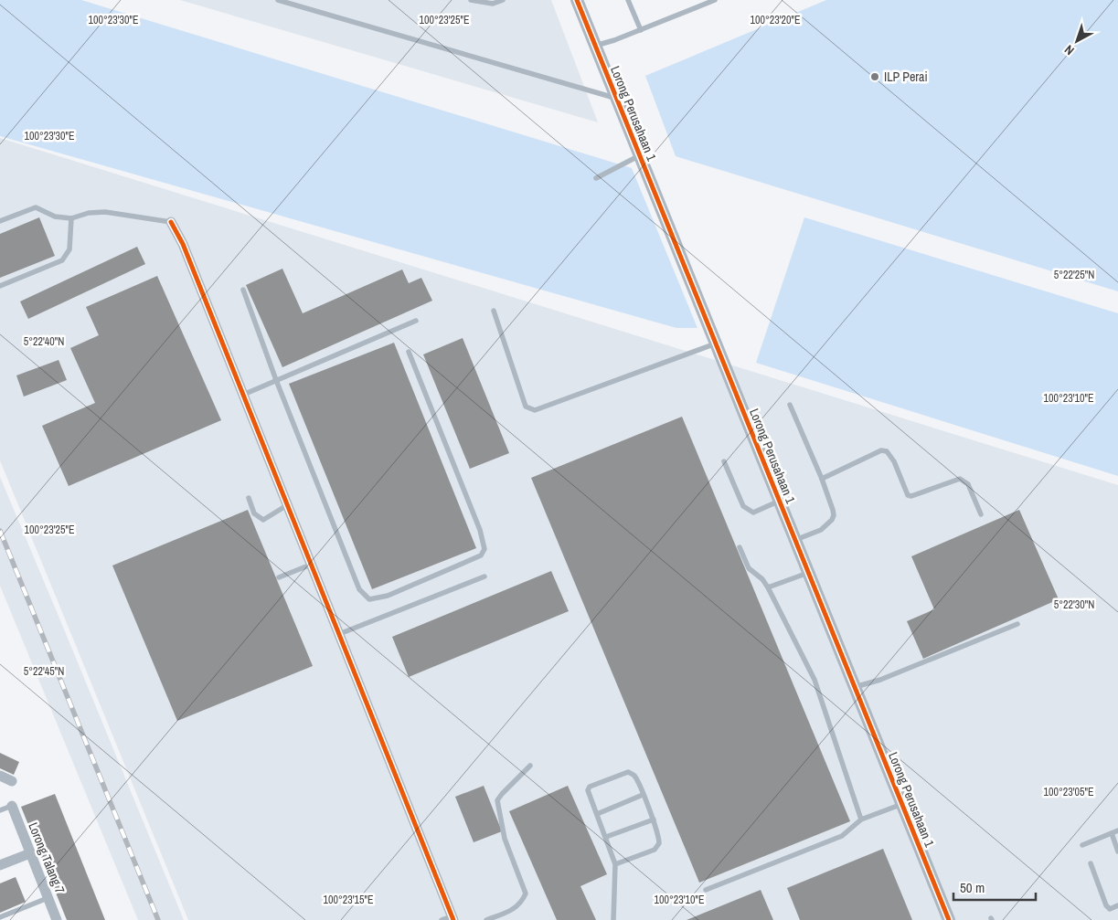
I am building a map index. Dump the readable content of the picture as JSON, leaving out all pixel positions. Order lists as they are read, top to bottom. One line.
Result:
{"streets":{"street":["Lorong Perusahaan 1","Lorong Talang 7"]},"places":["ILP Perai"],"scale_bar":"50 m","north":"bottom left","coordinates":["100°23'30\"E","100°23'25\"E","100°23'20\"E","5°22'25\"N","5°22'40\"N","100°23'10\"E","5°22'30\"N","5°22'45\"N","100°23'05\"E","100°23'15\"E"]}
